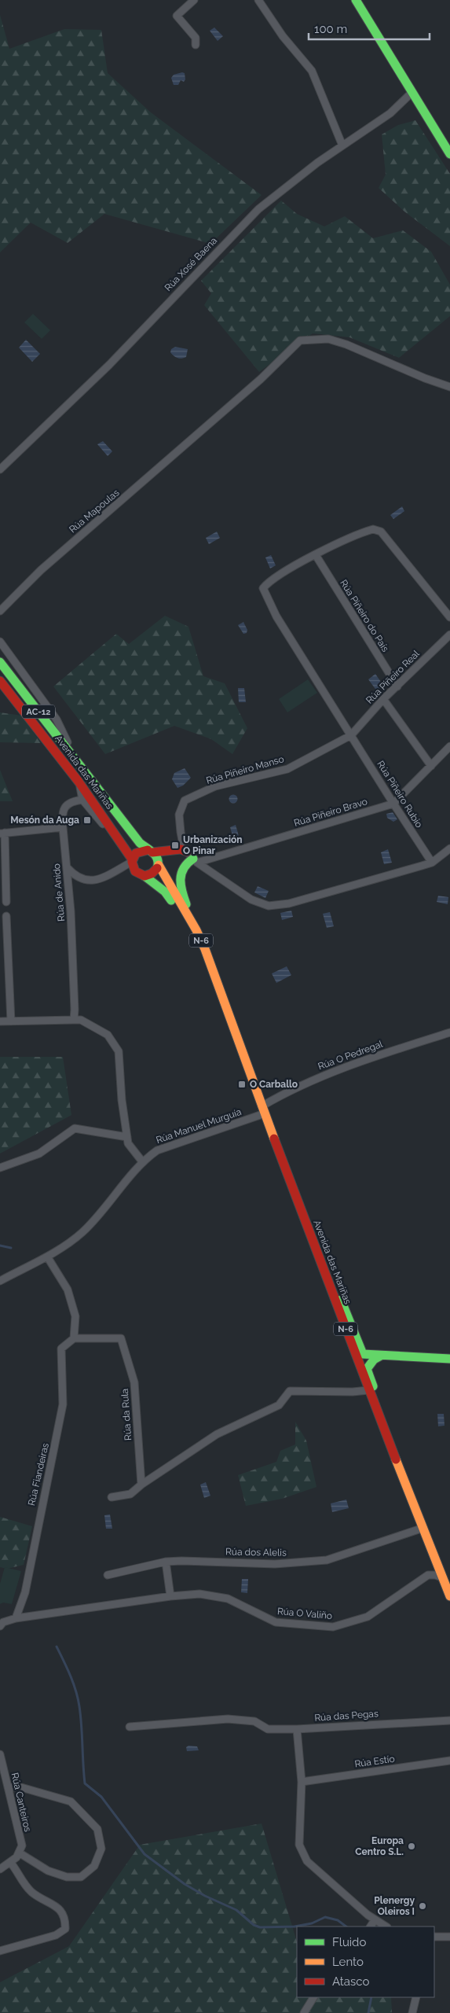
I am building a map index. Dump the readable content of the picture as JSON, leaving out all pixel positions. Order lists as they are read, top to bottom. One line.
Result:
{"streets":{"main road":["AC-12","Avenida das Mariñas","N-6"],"street":["Rúa Xosé Baena","Rúa Mapoulas","Rúa Piñeiro do País","Rúa Piñeiro Real","Rúa Piñeiro Manso","Rúa Piñeiro Rubio","Rúa Piñeiro Bravo","Rúa de Anido","Rúa O Pedregal","Rúa Manuel Murguía","Rúa da Rula","Rúa Fiandeiras","Rúa dos Alelis","Rúa O Valiño","Rúa das Pegas","Rúa Estío","Rúa Canteiros"]},"crossings":[["Rúa Piñeiro do País","Rúa Piñeiro Real"],["Rúa Piñeiro Real","Rúa Piñeiro Manso"],["Rúa Piñeiro Real","Rúa Piñeiro Rubio"],["AC-12","Avenida das Mariñas"],["Rúa Piñeiro Manso","Rúa Piñeiro Rubio"],["Rúa Piñeiro Manso","Rúa Piñeiro Bravo"],["Avenida das Mariñas","Rúa O Pedregal"],["Avenida das Mariñas","Rúa Manuel Murguía"],["Avenida das Mariñas","Rúa dos Alelis"],["Avenida das Mariñas","Rúa O Valiño"],["Rúa Piñeiro Rubio","Rúa Piñeiro Bravo"],["Rúa O Pedregal","Rúa Manuel Murguía"],["Rúa da Rula","Rúa Fiandeiras"],["Rúa Fiandeiras","Rúa O Valiño"]],"places":{"transit":["Mesón da Auga","Urbanización O Pinar","O Carballo"],"other":["Europa Centro S.L.","Plenergy Oleiros I"]},"legend":["Fluido","Lento","Atasco"],"scale_bar":"100 m"}
